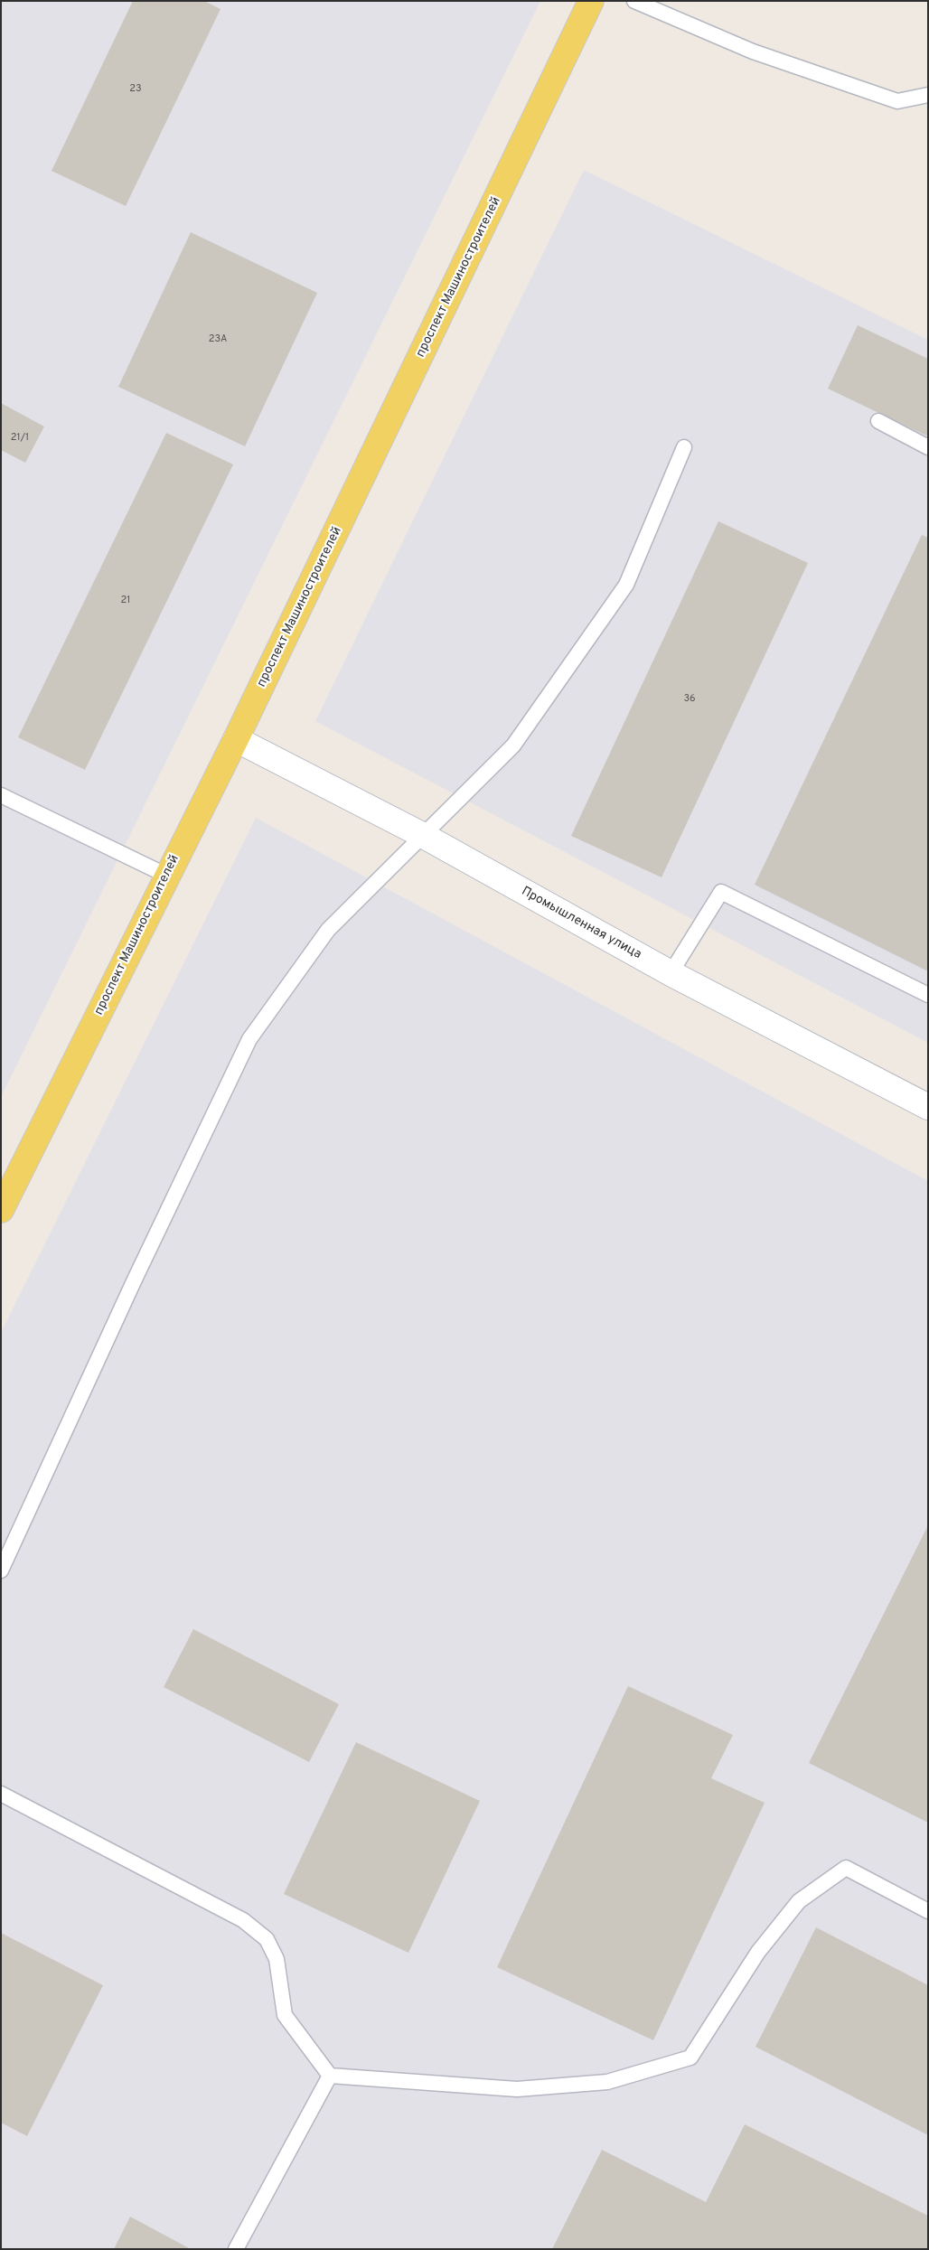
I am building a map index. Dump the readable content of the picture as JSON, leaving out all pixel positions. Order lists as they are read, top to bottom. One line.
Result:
{"streets":{"main road":["проспект Машиностроителей"],"street":["Промышленная улица"]},"crossings":[["проспект Машиностроителей","Промышленная улица"]],"house_numbers":["23","23А","21/1","21","36"]}
